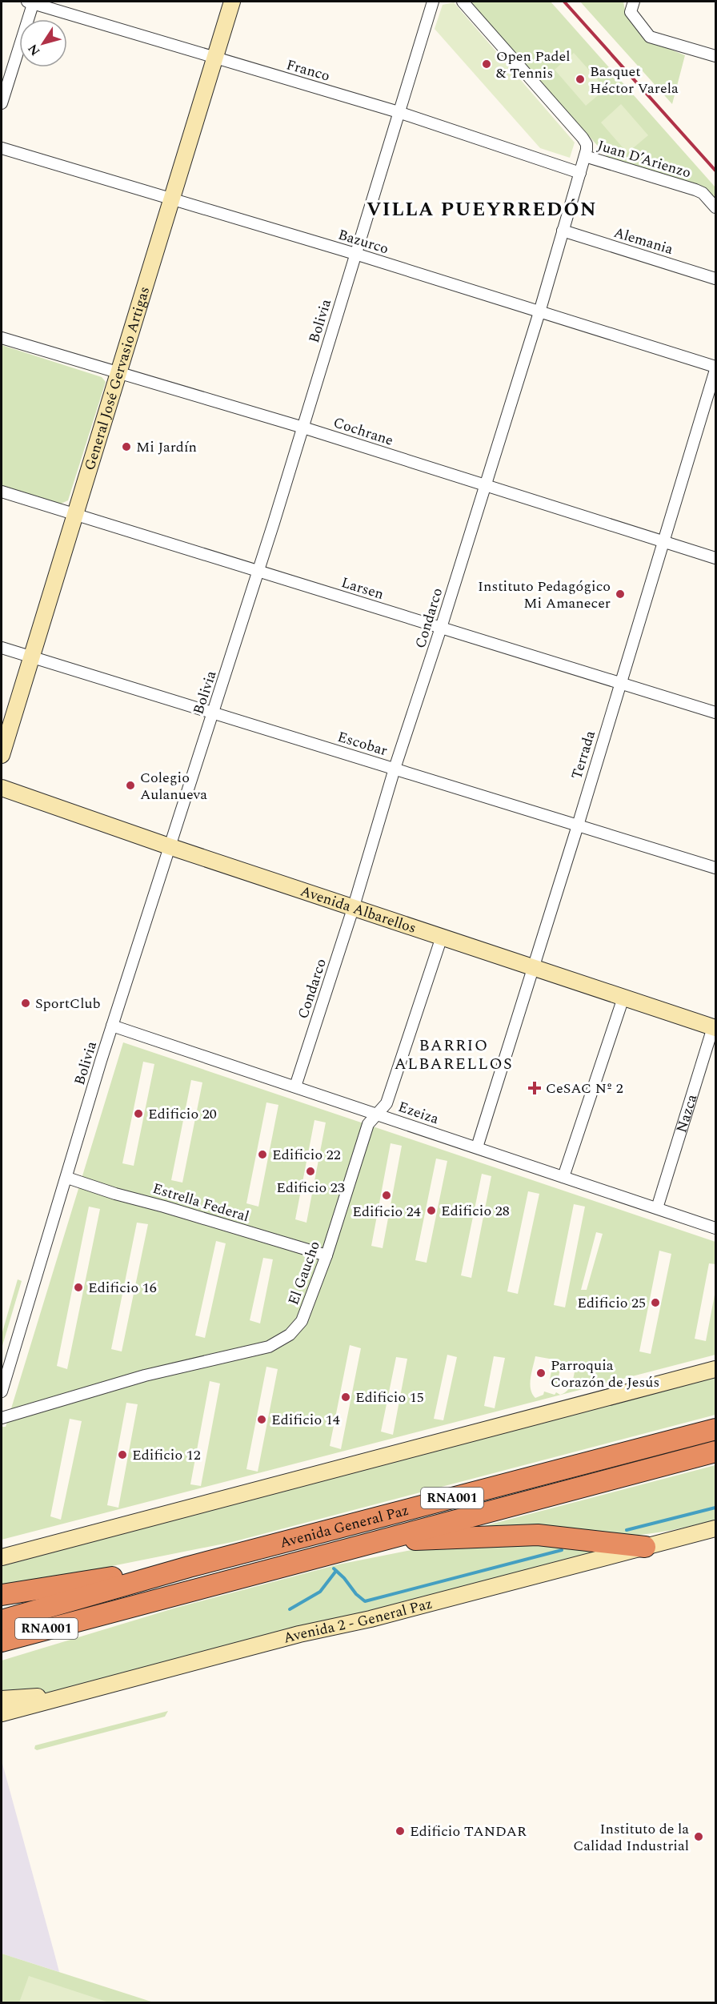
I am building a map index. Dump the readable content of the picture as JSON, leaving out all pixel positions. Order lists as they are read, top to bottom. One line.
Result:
{"streets":{"highway":["RNA001","Avenida General Paz"],"street":["Franco","Juan D’Arienzo","Alemania","Bazurco","Bolivia","General José Gervasio Artigas","Cochrane","Larsen","Condarco","Escobar","Terrada","Avenida Albarellos","Ezeiza","Nazca","Estrella Federal","El Gaucho","Avenida 2 - General Paz"]},"crossings":[["Franco","Bolivia"],["Franco","General José Gervasio Artigas"],["Franco","Condarco"],["Juan D’Arienzo","Condarco"],["Alemania","Condarco"],["Bazurco","Bolivia"],["Bazurco","General José Gervasio Artigas"],["Bazurco","Condarco"],["Bazurco","Terrada"],["Bolivia","Cochrane"],["Bolivia","Larsen"],["Bolivia","Escobar"],["Bolivia","Avenida Albarellos"],["Bolivia","Ezeiza"],["Bolivia","Estrella Federal"],["General José Gervasio Artigas","Cochrane"],["General José Gervasio Artigas","Larsen"],["General José Gervasio Artigas","Escobar"],["Cochrane","Condarco"],["Cochrane","Terrada"],["Larsen","Condarco"],["Larsen","Terrada"],["Condarco","Escobar"],["Condarco","Avenida Albarellos"],["Condarco","Ezeiza"],["Escobar","Terrada"],["Terrada","Avenida Albarellos"],["Terrada","Ezeiza"],["Avenida Albarellos","Nazca"],["Avenida Albarellos","El Gaucho"],["Ezeiza","Nazca"],["Ezeiza","El Gaucho"],["Estrella Federal","El Gaucho"]],"districts":["VILLA PUEYRREDÓN","BARRIO ALBARELLOS"],"places":{"other":["Open Padel & Tennis","Basquet Héctor Varela","Mi Jardín","Instituto Pedagógico Mi Amanecer","Colegio Aulanueva","SportClub","Edificio 20","Edificio 22","Edificio 23","Edificio 24","Edificio 28","Edificio 16","Edificio 25","Parroquia Corazón de Jesús","Edificio 15","Edificio 14","Edificio 12","Edificio TANDAR","Instituto de la Calidad Industrial"],"health":["CeSAC Nº 2"]},"north":"bottom left"}
